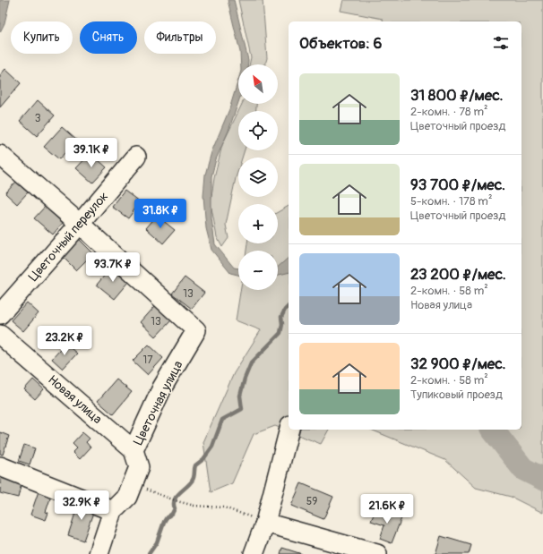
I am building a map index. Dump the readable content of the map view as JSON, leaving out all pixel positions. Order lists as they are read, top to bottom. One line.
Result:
{"streets":{"street":["Цветочный переулок","Новая улица","Цветочная улица"]},"crossings":[["Цветочный переулок","Цветочная улица"],["Новая улица","Цветочная улица"]],"house_numbers":["3","13","13","17","59"],"north":"top left","page":{"chip":["Купить","Снять","Фильтры"],"heading":"Объектов: 6","map_buttons":["+","−"],"list":[{"name":"31 800 ₽/мес.","note":"2-комн. · 78 m² · Цветочный проезд"},{"name":"93 700 ₽/мес.","note":"5-комн. · 178 m² · Цветочный проезд"},{"name":"23 200 ₽/мес.","note":"2-комн. · 58 m² · Новая улица"},{"name":"32 900 ₽/мес.","note":"2-комн. · 58 m² · Тупиковый проезд"}],"price":["39.1K ₽","31.8K ₽","93.7K ₽","23.2K ₽","32.9K ₽","21.6K ₽"]}}
